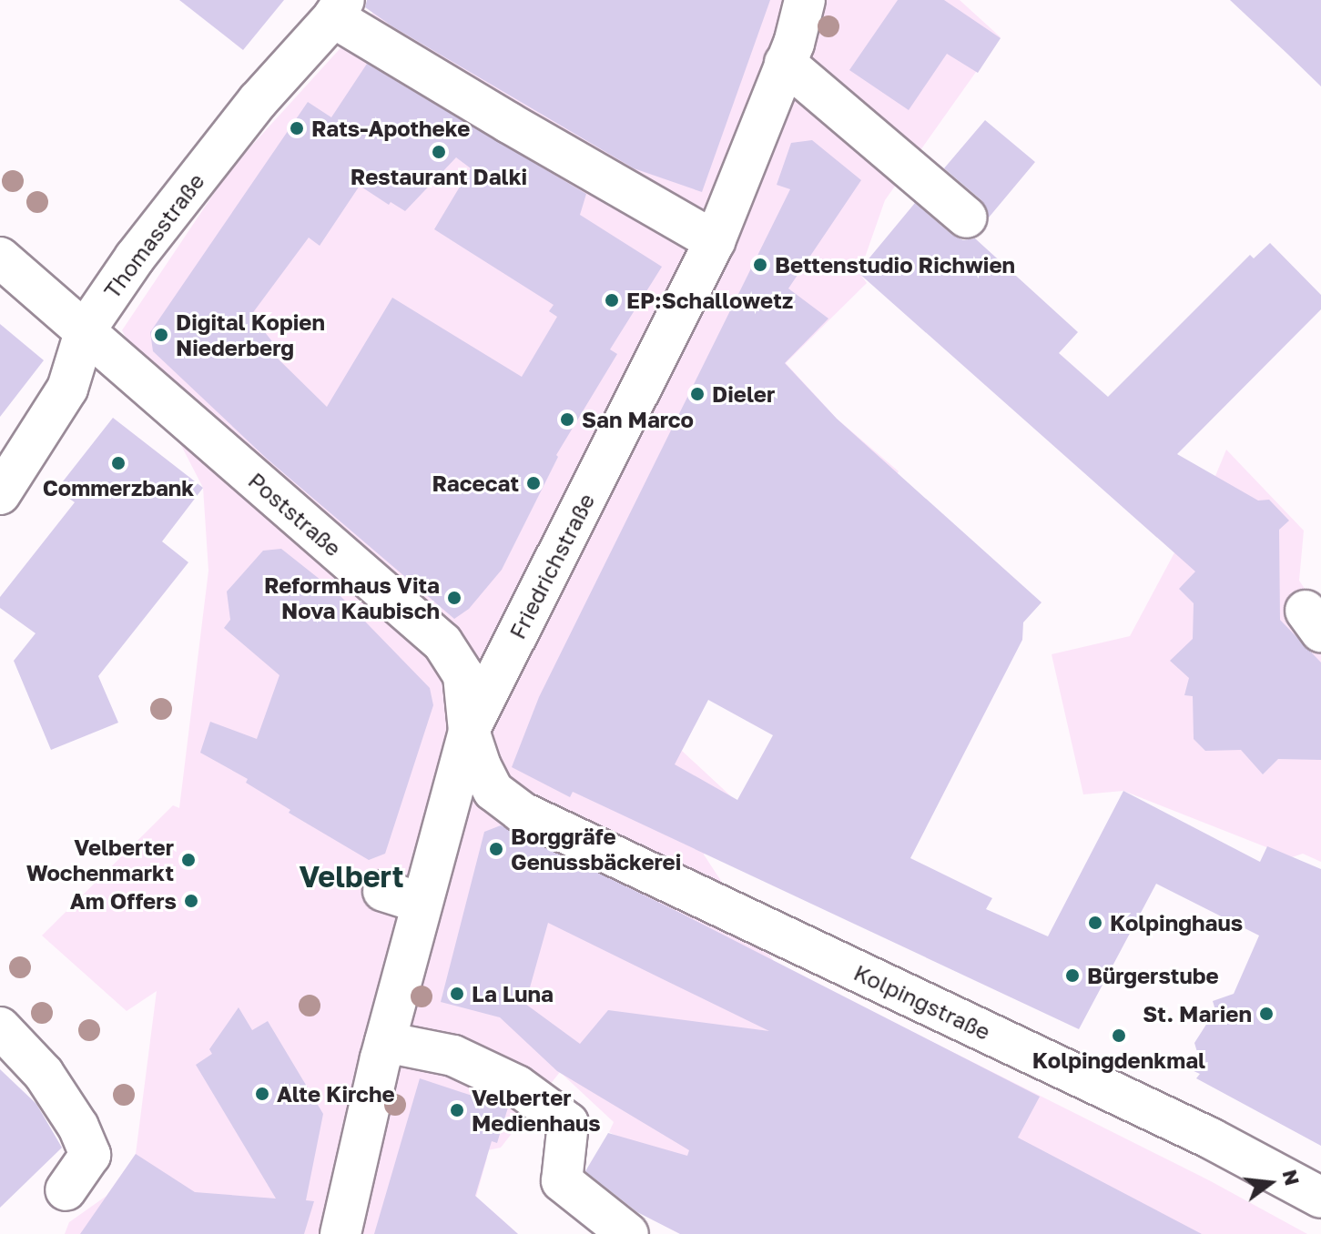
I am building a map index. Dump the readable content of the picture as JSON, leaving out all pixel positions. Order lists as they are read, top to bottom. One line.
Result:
{"streets":{"street":["Thomasstraße","Poststraße","Friedrichstraße","Kolpingstraße"]},"crossings":[["Thomasstraße","Poststraße"],["Poststraße","Friedrichstraße"],["Poststraße","Kolpingstraße"]],"districts":["Velbert"],"places":["Rats-Apotheke","Restaurant Dalki","Bettenstudio Richwien","EP:Schallowetz","Digital Kopien Niederberg","Dieler","San Marco","Commerzbank","Racecat","Reformhaus Vita Nova Kaubisch","Borggräfe Genussbäckerei","Velberter Wochenmarkt","Am Offers","Kolpinghaus","Bürgerstube","La Luna","St. Marien","Kolpingdenkmal","Alte Kirche","Velberter Medienhaus"],"north":"right"}
